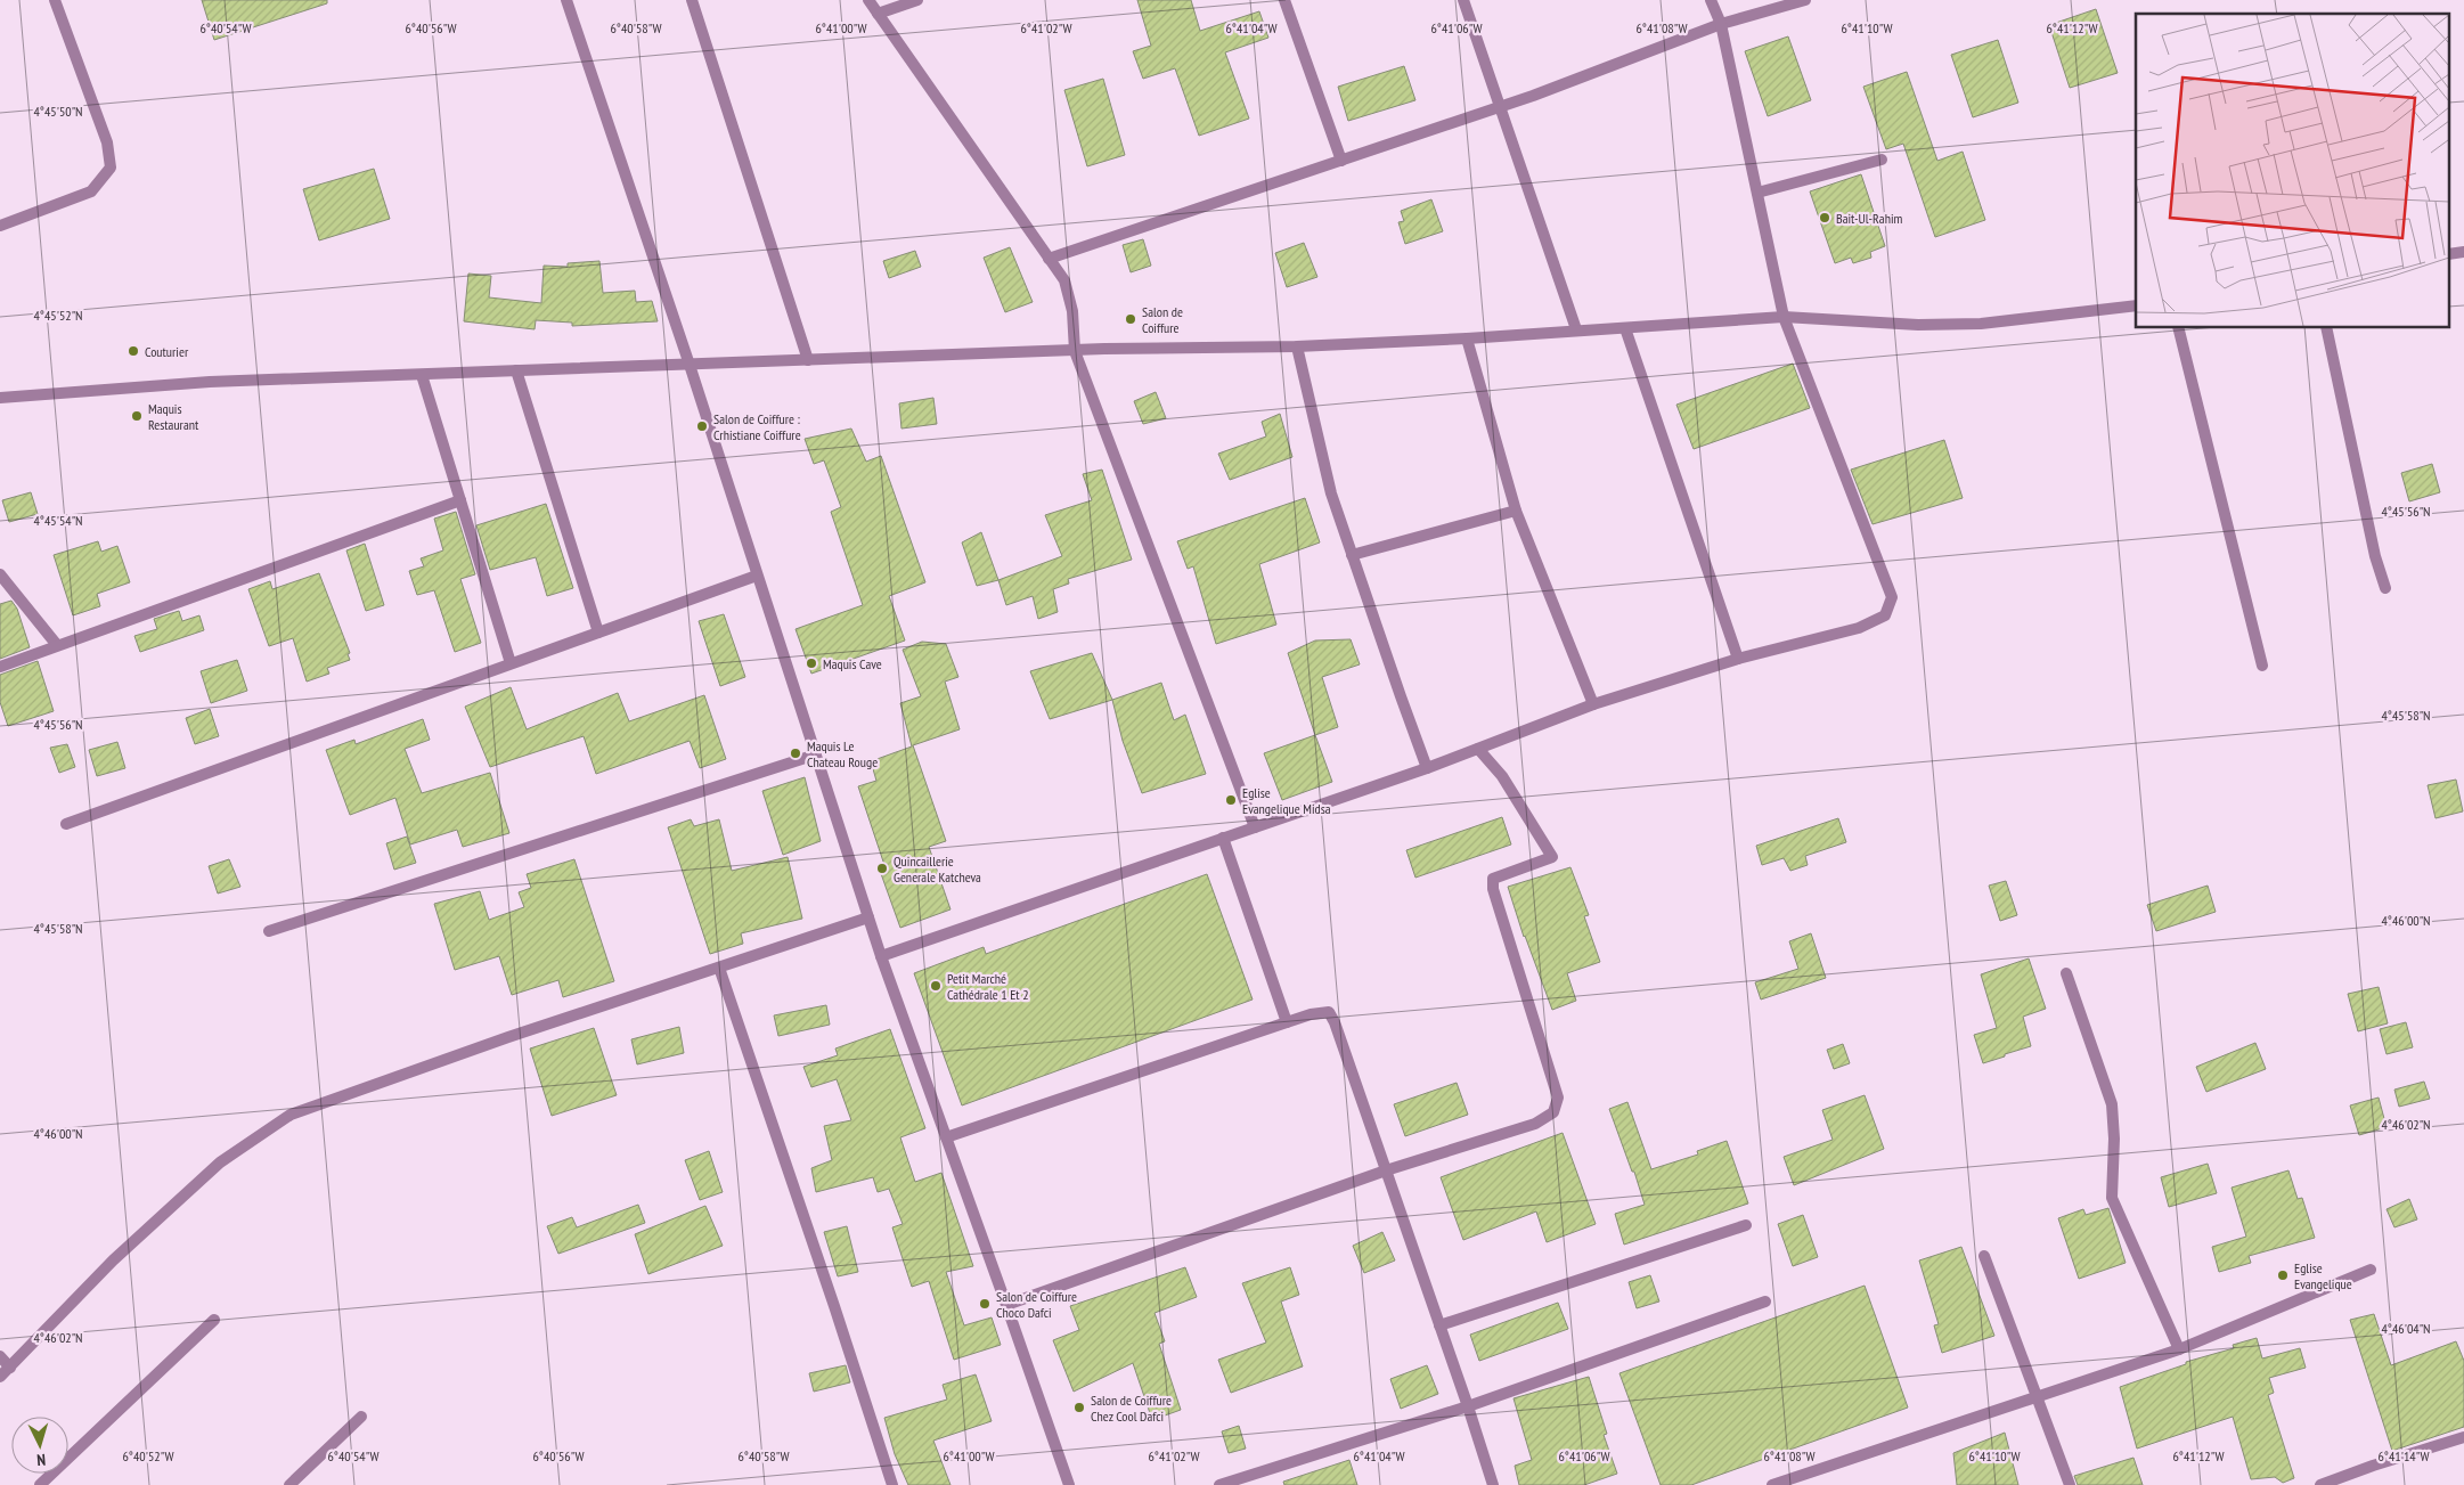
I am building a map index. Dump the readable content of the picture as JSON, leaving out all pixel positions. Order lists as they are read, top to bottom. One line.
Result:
{"places":["Bait-Ul-Rahim","Salon de Coiffure","Couturier","Maquis Restaurant","Salon de Coiffure : Crhistiane Coiffure","Maquis Cave","Maquis Le Chateau Rouge","Eglise Evangelique Midsa","Quincaillerie Generale Katcheva","Petit Marché Cathédrale 1 Et 2","Eglise Evangelique","Salon de Coiffure Choco Dafci","Salon de Coiffure Chez Cool Dafci"],"north":"bottom","coordinates":["6°40'54\"W","6°40'56\"W","6°40'58\"W","6°41'00\"W","6°41'02\"W","6°41'04\"W","6°41'06\"W","6°41'08\"W","6°41'10\"W","6°41'12\"W","4°45'50\"N","4°45'52\"N","4°45'56\"N","4°45'54\"N","4°45'58\"N","4°46'00\"N","4°46'02\"N","4°46'04\"N","6°40'52\"W","6°41'14\"W"]}
